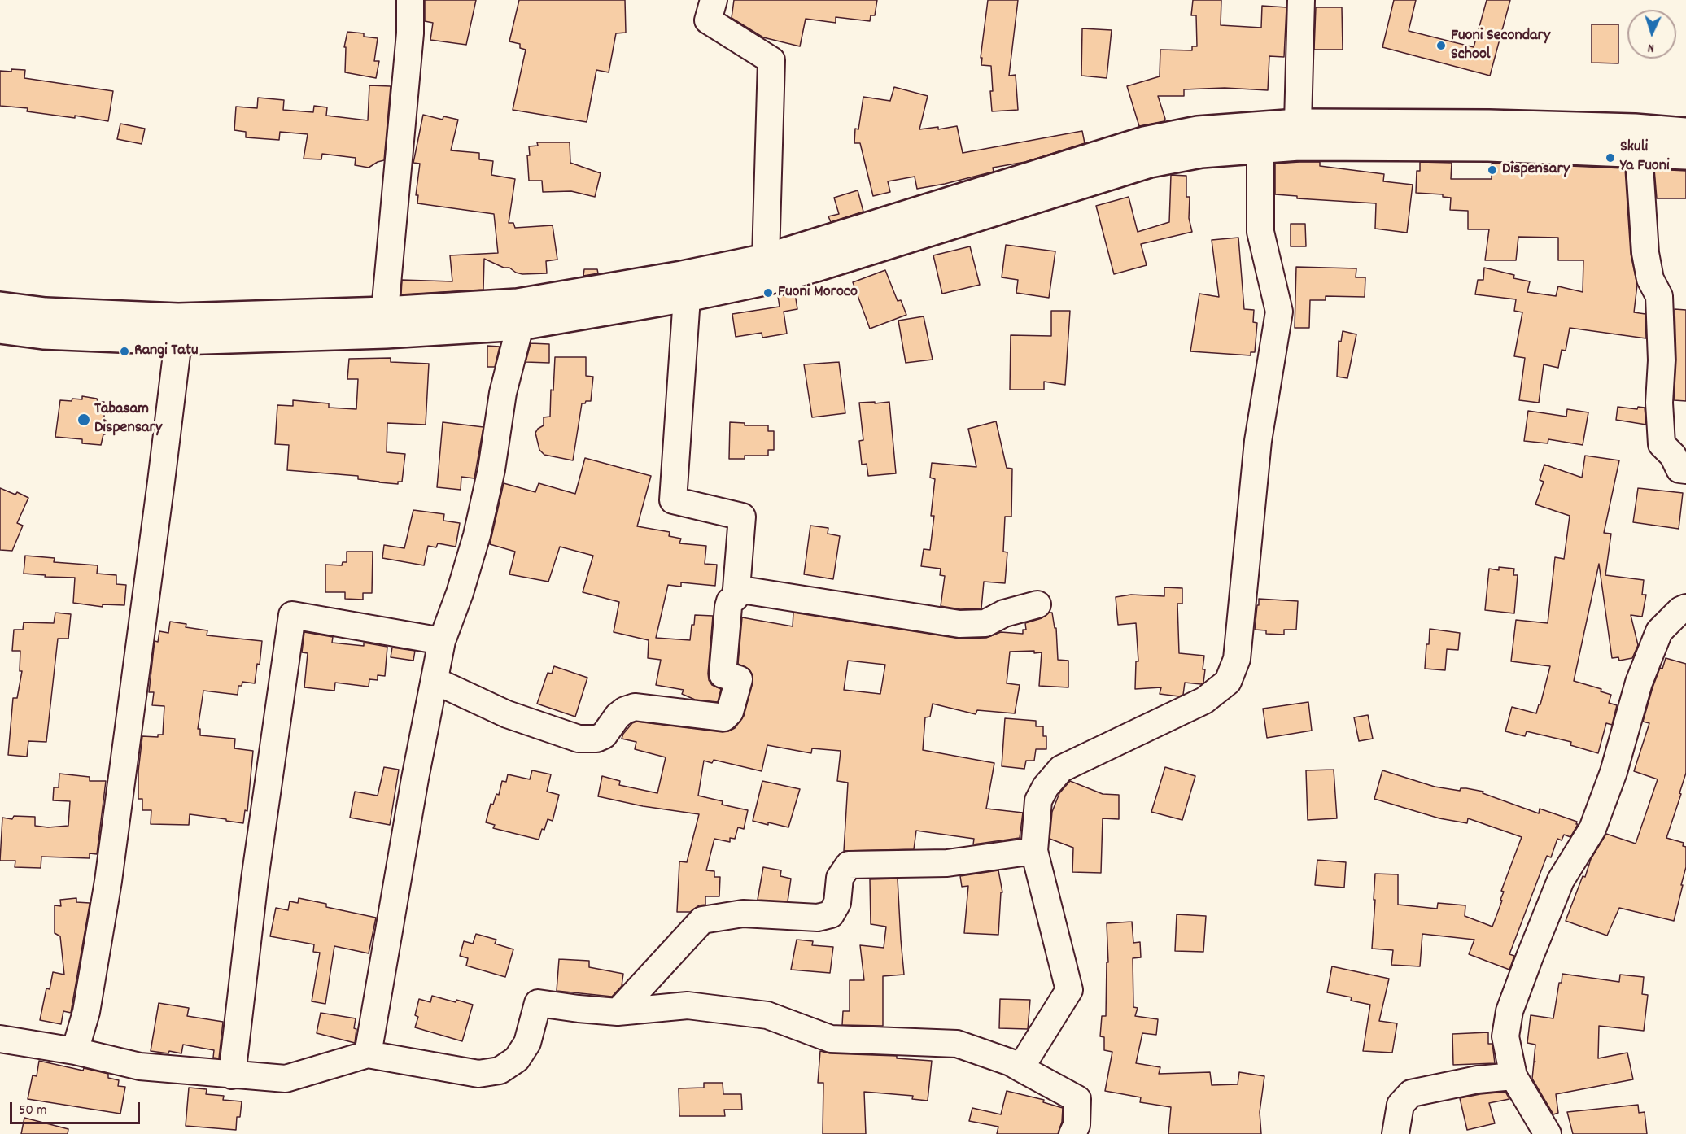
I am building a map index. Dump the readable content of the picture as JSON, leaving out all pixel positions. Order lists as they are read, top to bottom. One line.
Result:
{"places":["Fuoni Secondary School","Skuli Ya Fuoni","Dispensary","Fuoni Moroco","Rangi Tatu","Tabasam Dispensary"],"scale_bar":"50 m","north":"bottom"}
